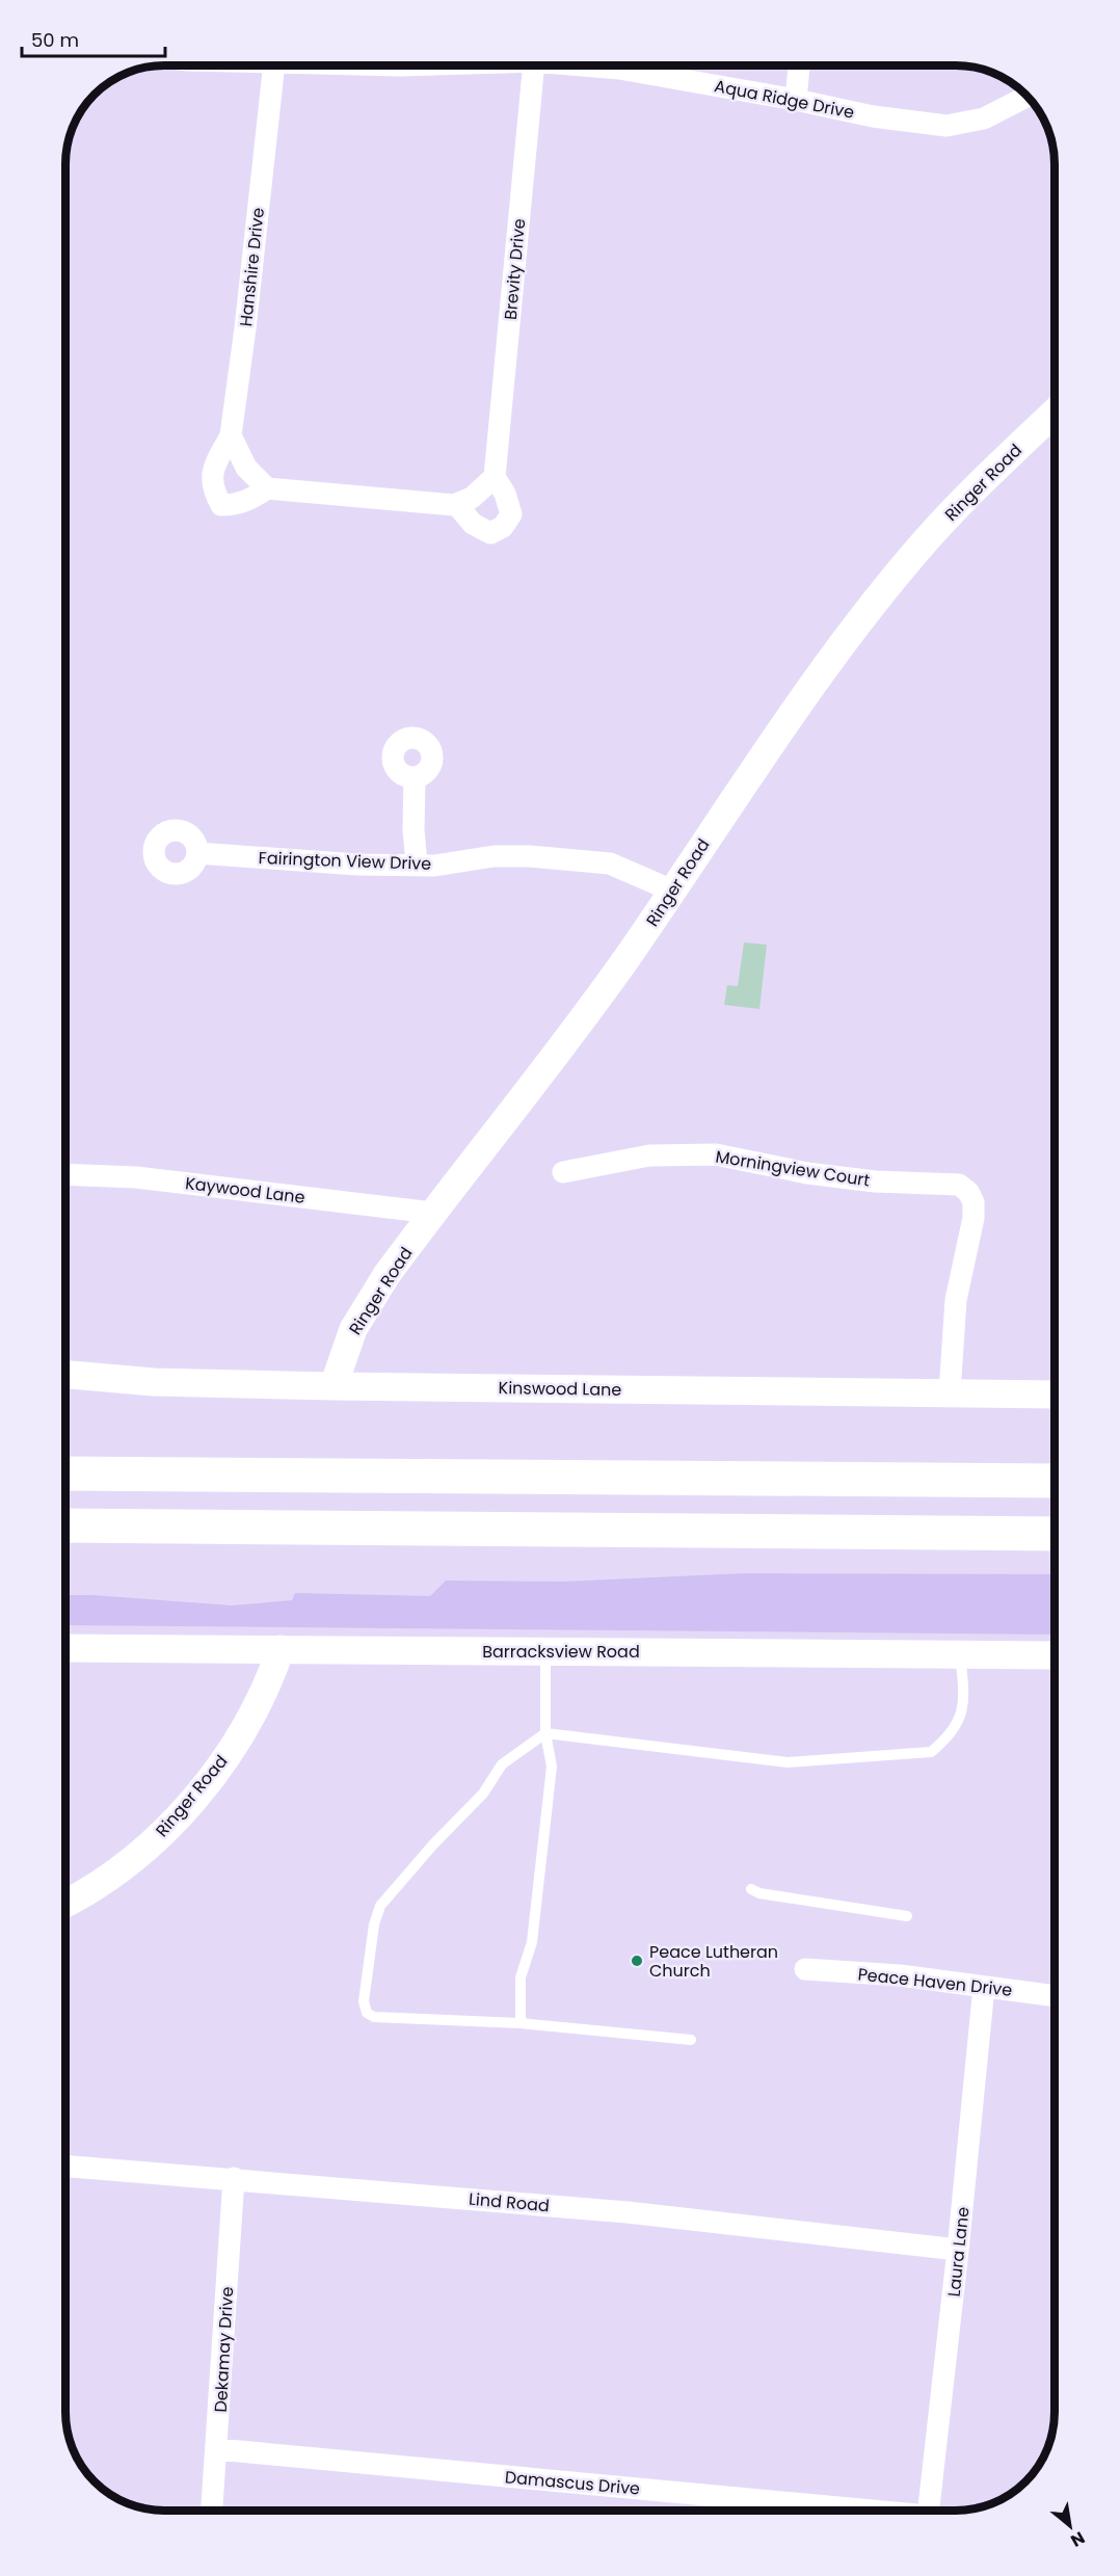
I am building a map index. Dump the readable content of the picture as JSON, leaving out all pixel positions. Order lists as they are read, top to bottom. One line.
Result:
{"streets":{"street":["Aqua Ridge Drive","Hanshire Drive","Brevity Drive","Ringer Road","Fairington View Drive","Morningview Court","Kaywood Lane","Kinswood Lane","Barracksview Road","Peace Haven Drive","Lind Road","Laura Lane","Dekamay Drive","Damascus Drive"]},"crossings":[["Ringer Road","Fairington View Drive"],["Ringer Road","Kaywood Lane"],["Ringer Road","Kinswood Lane"],["Ringer Road","Barracksview Road"],["Morningview Court","Kinswood Lane"],["Peace Haven Drive","Laura Lane"],["Lind Road","Laura Lane"],["Lind Road","Dekamay Drive"],["Dekamay Drive","Damascus Drive"]],"places":["Peace Lutheran Church"],"scale_bar":"50 m","north":"bottom right"}
